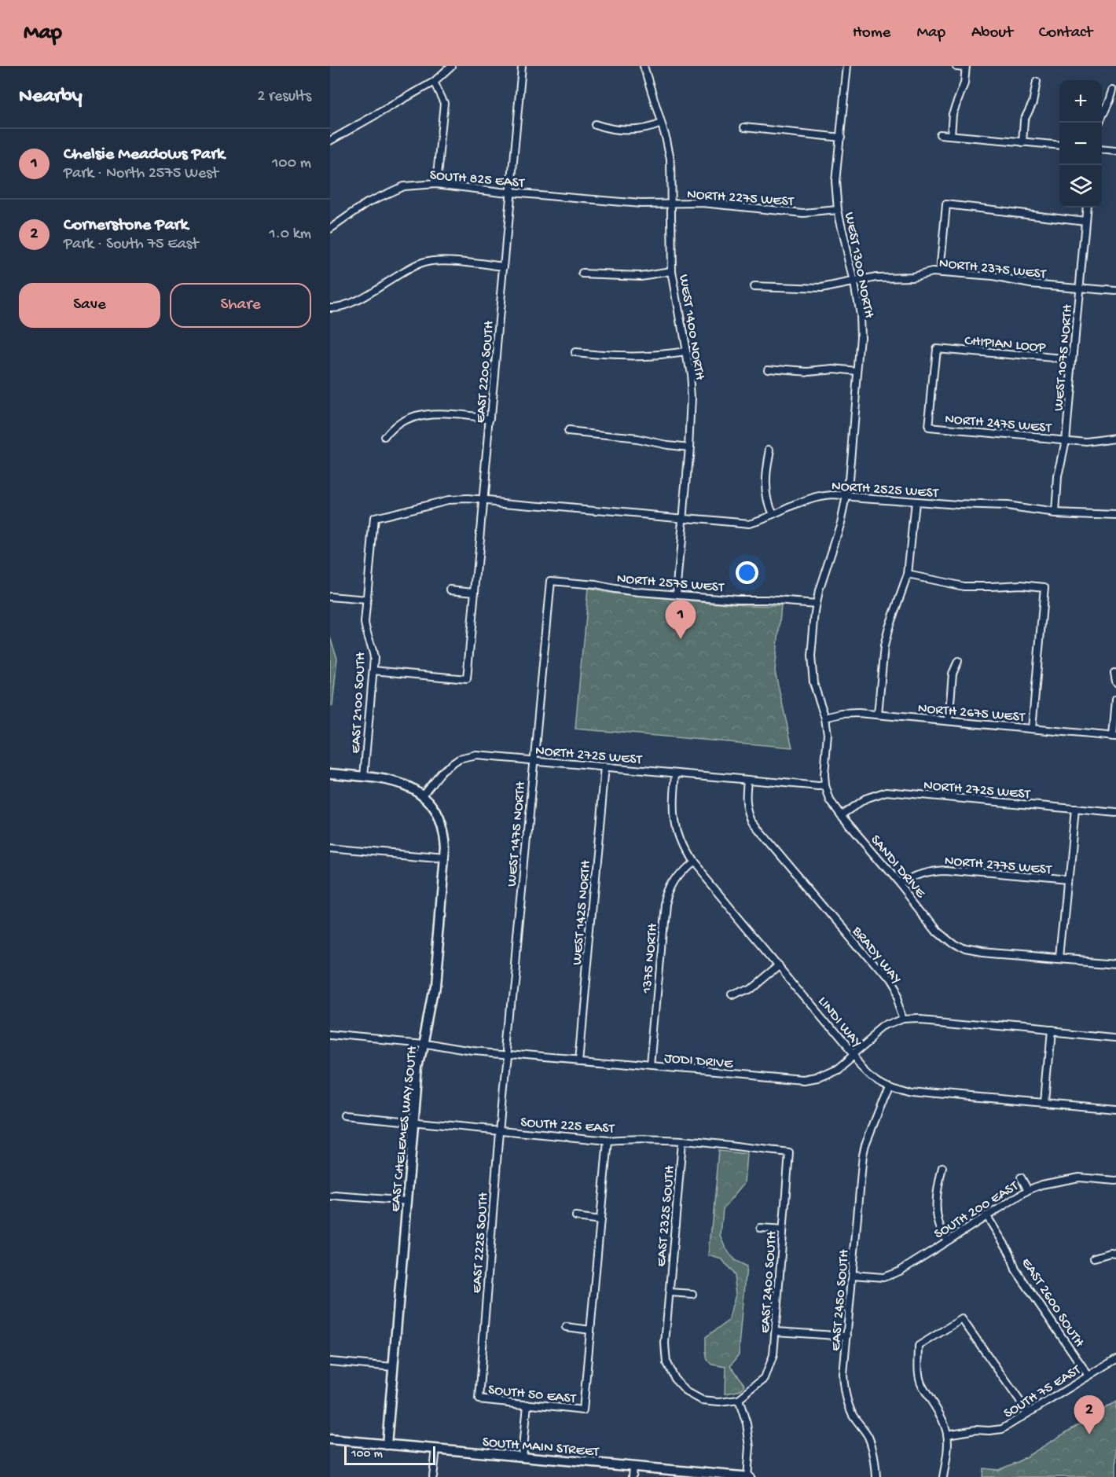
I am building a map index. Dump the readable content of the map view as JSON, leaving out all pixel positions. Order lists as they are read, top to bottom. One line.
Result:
{"streets":{"street":["SOUTH 825 EAST","NORTH 2275 WEST","WEST 1300 NORTH","NORTH 2375 WEST","WEST 1400 NORTH","CHIPIAN LOOP","WEST 1075 NORTH","EAST 2200 SOUTH","NORTH 2475 WEST","NORTH 2525 WEST","NORTH 2575 WEST","EAST 2100 SOUTH","NORTH 2675 WEST","NORTH 2725 WEST","WEST 1475 NORTH","NORTH 2775 WEST","SANDI DRIVE","WEST 1425 NORTH","BRADY WAY","1375 NORTH","LINDI WAY","JODI DRIVE","SOUTH 225 EAST","EAST CHELEMES WAY SOUTH","SOUTH 200 EAST","EAST 2325 SOUTH","EAST 2225 SOUTH","EAST 2400 SOUTH","EAST 2450 SOUTH","EAST 2600 SOUTH","SOUTH 75 EAST","SOUTH 50 EAST","SOUTH MAIN STREET"]},"crossings":[["SOUTH 825 EAST","NORTH 2275 WEST"],["SOUTH 825 EAST","EAST 2200 SOUTH"],["NORTH 2275 WEST","WEST 1300 NORTH"],["NORTH 2275 WEST","WEST 1400 NORTH"],["WEST 1300 NORTH","NORTH 2375 WEST"],["WEST 1300 NORTH","NORTH 2525 WEST"],["WEST 1300 NORTH","NORTH 2575 WEST"],["WEST 1300 NORTH","NORTH 2675 WEST"],["WEST 1300 NORTH","SANDI DRIVE"],["NORTH 2375 WEST","WEST 1075 NORTH"],["WEST 1400 NORTH","NORTH 2525 WEST"],["WEST 1400 NORTH","NORTH 2575 WEST"],["CHIPIAN LOOP","WEST 1075 NORTH"],["CHIPIAN LOOP","NORTH 2475 WEST"],["WEST 1075 NORTH","NORTH 2475 WEST"],["WEST 1075 NORTH","NORTH 2525 WEST"],["EAST 2200 SOUTH","NORTH 2525 WEST"],["EAST 2200 SOUTH","EAST 2100 SOUTH"],["NORTH 2525 WEST","EAST 2100 SOUTH"],["NORTH 2575 WEST","WEST 1475 NORTH"],["NORTH 2725 WEST","WEST 1475 NORTH"],["NORTH 2725 WEST","SANDI DRIVE"],["NORTH 2725 WEST","WEST 1425 NORTH"],["NORTH 2725 WEST","LINDI WAY"],["NORTH 2725 WEST","EAST CHELEMES WAY SOUTH"],["WEST 1475 NORTH","JODI DRIVE"],["WEST 1475 NORTH","EAST 2225 SOUTH"],["NORTH 2775 WEST","SANDI DRIVE"],["WEST 1425 NORTH","JODI DRIVE"],["BRADY WAY","JODI DRIVE"],["1375 NORTH","LINDI WAY"],["1375 NORTH","JODI DRIVE"],["LINDI WAY","JODI DRIVE"],["LINDI WAY","EAST 2450 SOUTH"],["JODI DRIVE","EAST CHELEMES WAY SOUTH"],["SOUTH 225 EAST","EAST CHELEMES WAY SOUTH"],["SOUTH 225 EAST","EAST 2325 SOUTH"],["SOUTH 225 EAST","EAST 2225 SOUTH"],["SOUTH 225 EAST","EAST 2400 SOUTH"],["EAST CHELEMES WAY SOUTH","SOUTH MAIN STREET"],["SOUTH 200 EAST","EAST 2450 SOUTH"],["SOUTH 200 EAST","EAST 2600 SOUTH"],["EAST 2325 SOUTH","EAST 2400 SOUTH"],["EAST 2225 SOUTH","SOUTH 50 EAST"],["EAST 2600 SOUTH","SOUTH 75 EAST"]],"scale_bar":"100 m","page":{"header":"Map","nav":["Home","Map","About","Contact"],"heading":["Nearby","2 results"],"map_buttons":["+","−"],"list":[{"mark":"1","name":"Chelsie Meadows Park","note":"Park · North 2575 West","value":"100 m"},{"mark":"2","name":"Cornerstone Park","note":"Park · South 75 East","value":"1.0 km"}],"buttons":["Save","Share"],"pins":["1","2"],"scale":"100 m"}}
